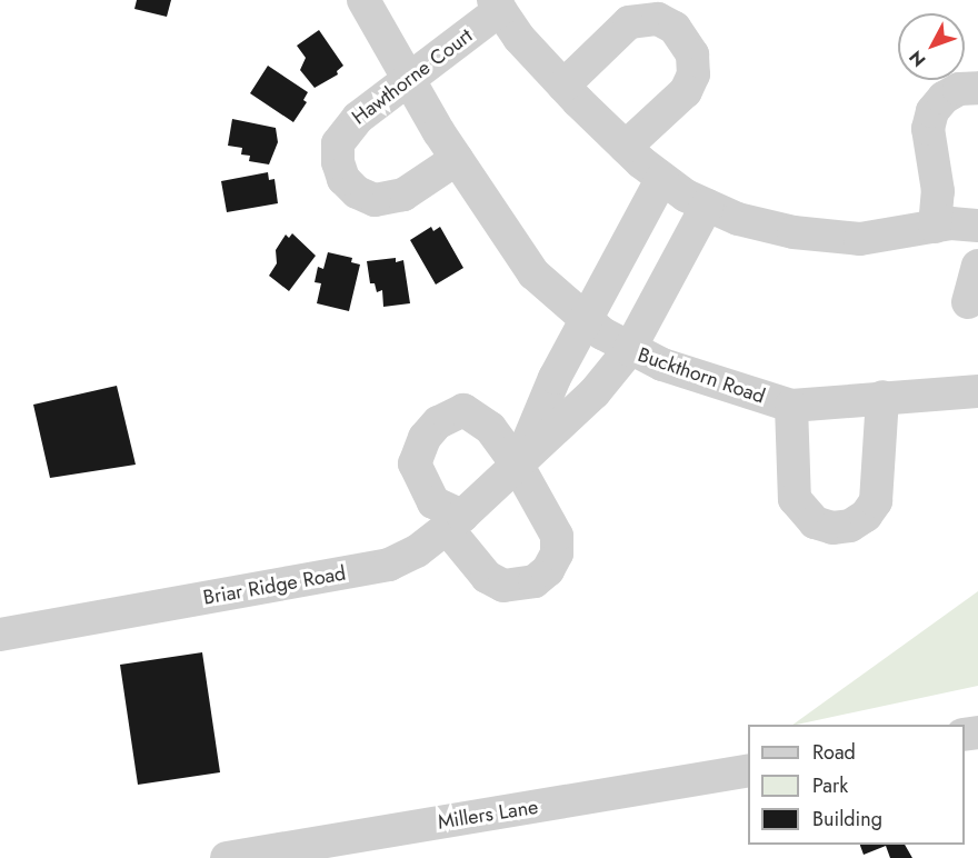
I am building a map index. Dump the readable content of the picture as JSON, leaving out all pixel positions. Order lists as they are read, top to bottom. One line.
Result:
{"streets":{"street":["Hawthorne Court","Buckthorn Road","Briar Ridge Road","Millers Lane"]},"crossings":[["Hawthorne Court","Buckthorn Road"],["Buckthorn Road","Briar Ridge Road"]],"legend":["Road","Park","Building"],"north":"bottom left"}
